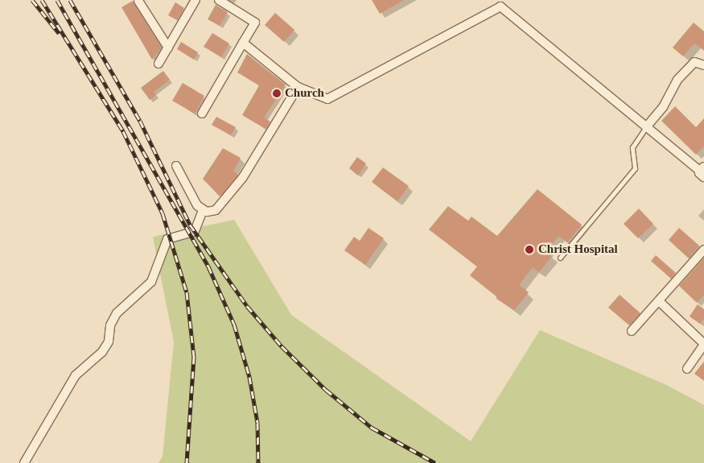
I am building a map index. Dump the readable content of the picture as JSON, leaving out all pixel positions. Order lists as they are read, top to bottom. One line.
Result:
{"places":["Church","Christ Hospital"]}
